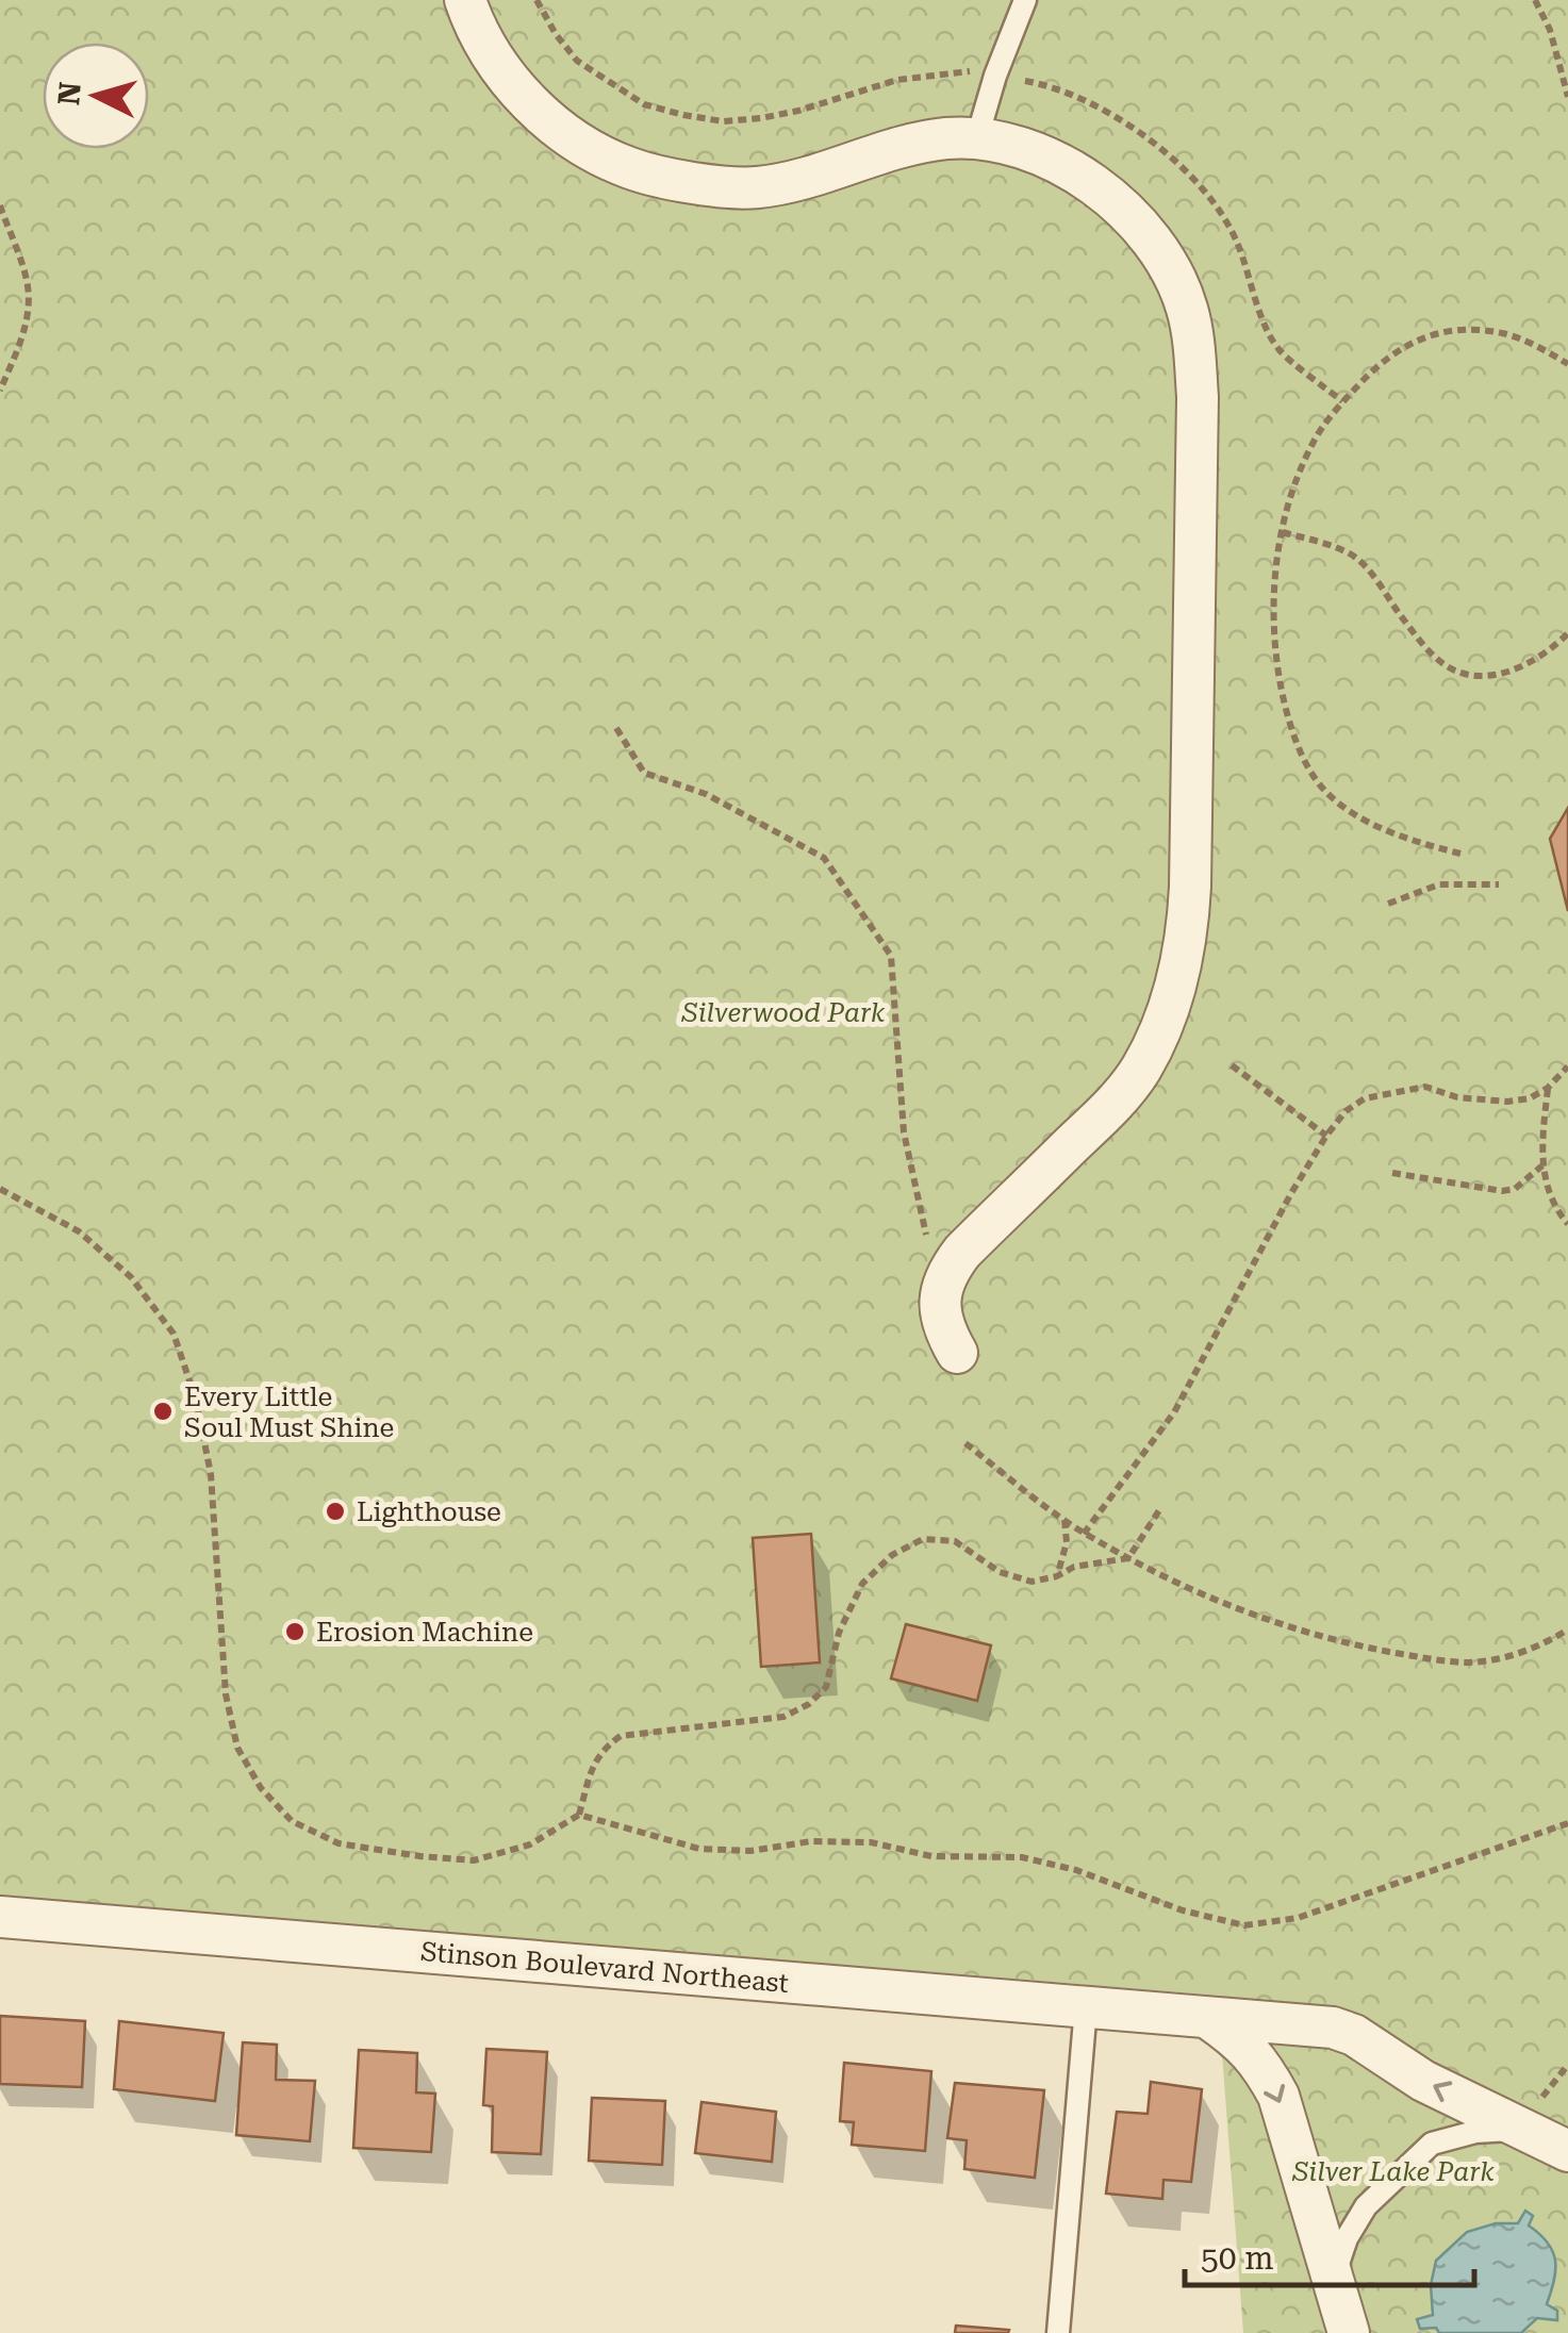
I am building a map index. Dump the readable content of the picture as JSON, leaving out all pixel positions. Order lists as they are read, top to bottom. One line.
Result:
{"streets":{"street":["Stinson Boulevard Northeast"]},"parks":["Silverwood Park","Silver Lake Park"],"places":["Every Little Soul Must Shine","Lighthouse","Erosion Machine"],"scale_bar":"50 m","north":"left"}
